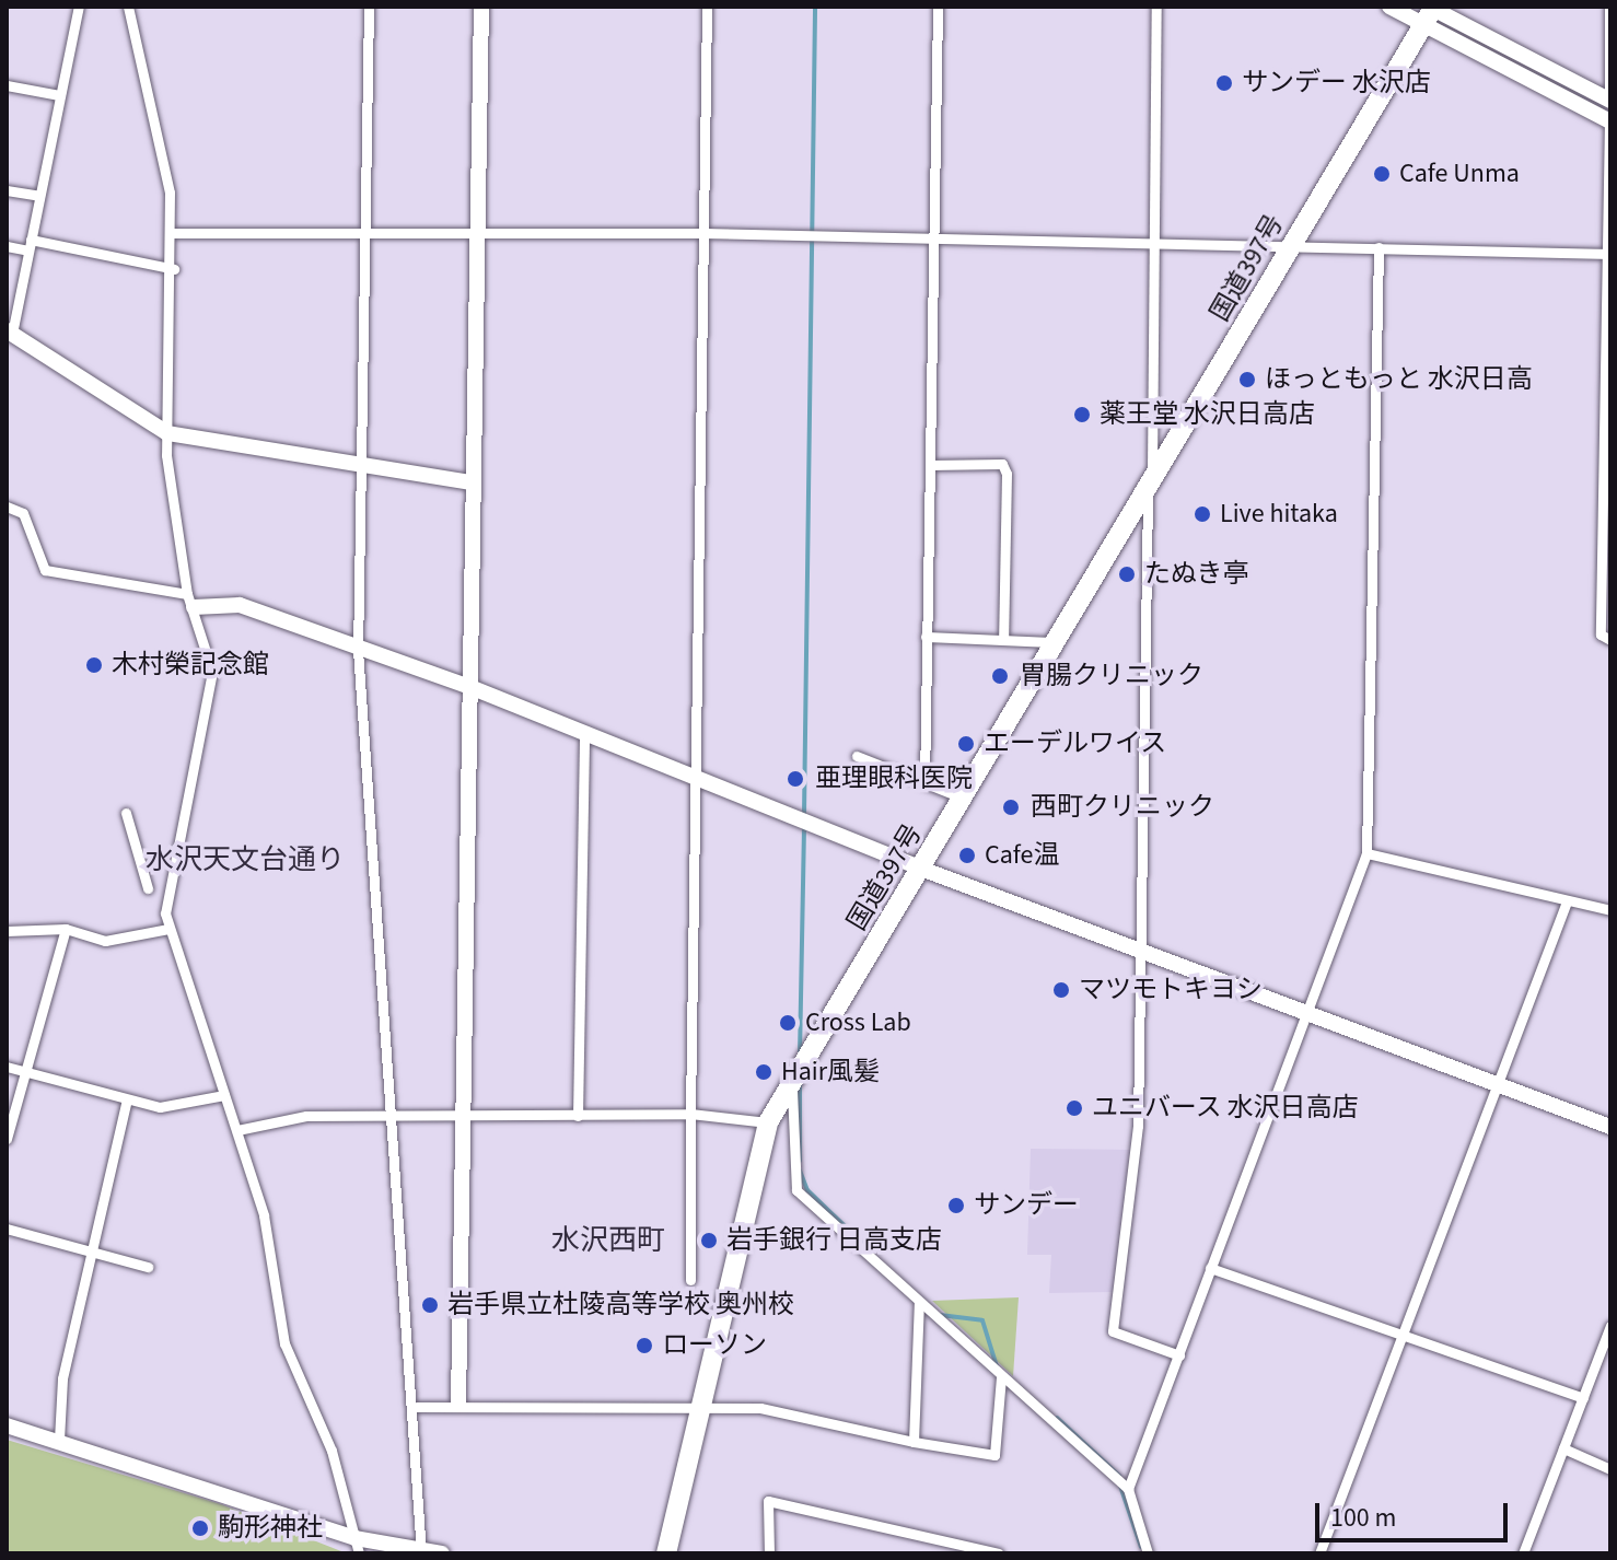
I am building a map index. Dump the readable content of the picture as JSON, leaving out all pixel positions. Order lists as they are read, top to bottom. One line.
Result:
{"streets":{"highway":["国道397号"]},"districts":["水沢天文台通り","水沢西町"],"places":["サンデー 水沢店","Cafe Unma","ほっともっと 水沢日高","薬王堂 水沢日高店","Live hitaka","たぬき亭","木村榮記念館","胃腸クリニック","エーデルワイス","亜理眼科医院","西町クリニック","Cafe温","マツモトキヨシ","Cross Lab","Hair風髪","ユニバース 水沢日高店","サンデー","岩手銀行 日高支店","岩手県立杜陵高等学校 奥州校","ローソン","駒形神社"],"scale_bar":"100 m"}
